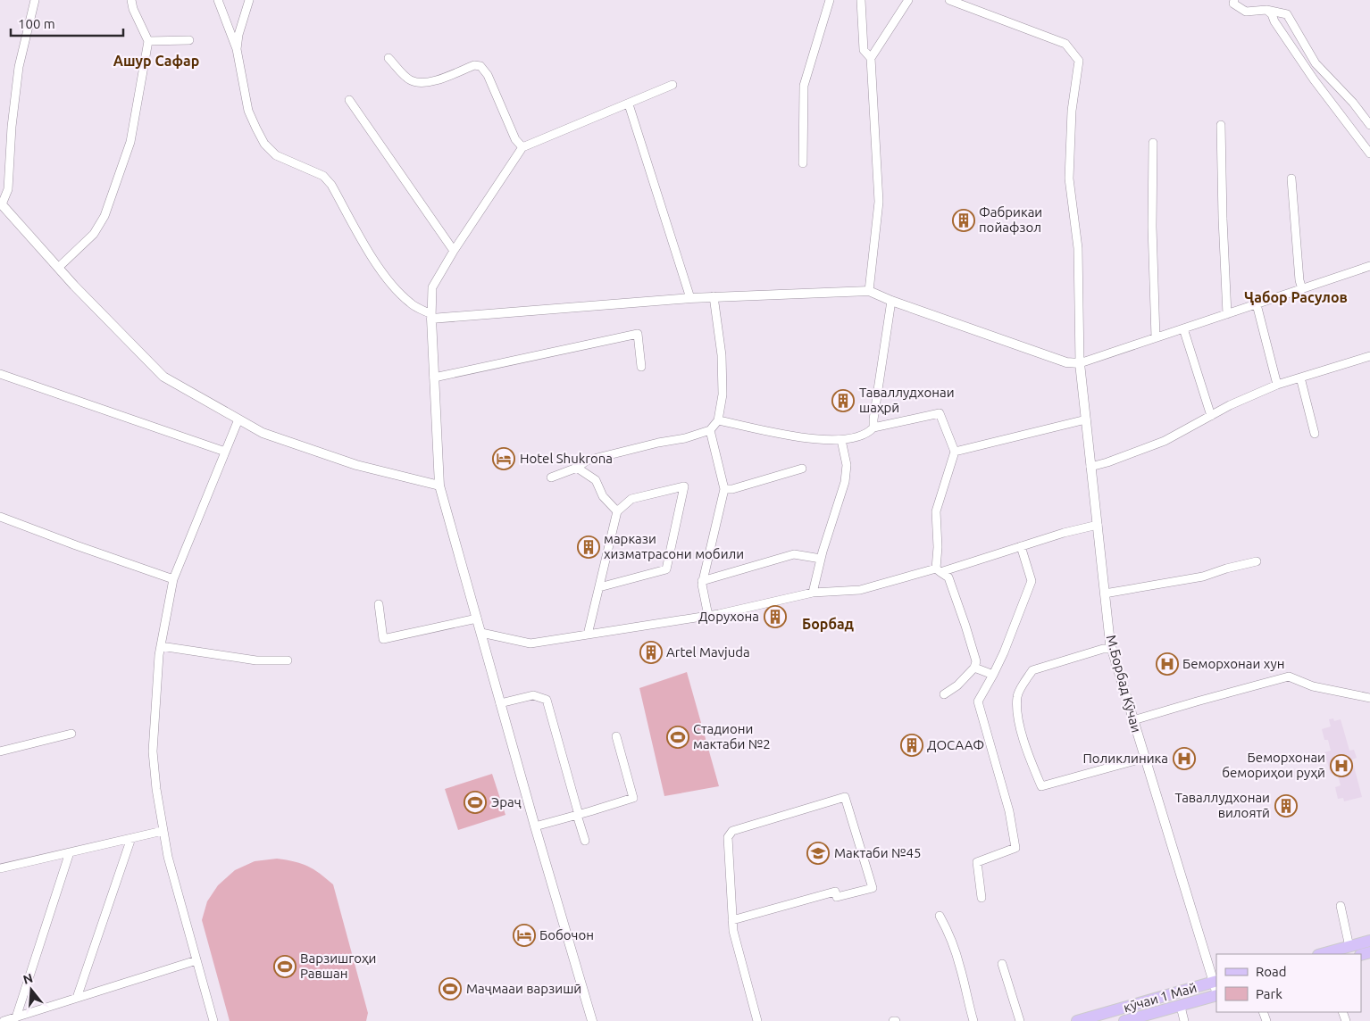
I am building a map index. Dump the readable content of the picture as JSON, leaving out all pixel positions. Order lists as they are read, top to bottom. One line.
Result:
{"streets":{"main road":["кӯчаи 1 Май"],"street":["М.Борбад Кӯчаи"]},"crossings":[["М.Борбад Кӯчаи","кӯчаи 1 Май"]],"districts":["Ашур Сафар","Ҷабор Расулов","Борбад"],"places":{"building":["Фабрикаи пойафзол","Таваллудхонаи шаҳрӣ","маркази хизматрасони мобили","Дорухона","Artel Mavjuda","ДОСААФ","Таваллудхонаи вилоятӣ"],"hotel":["Hotel Shukrona","Бобочон"],"hospital":["Беморхонаи хун","Поликлиника","Беморхонаи бемориҳои руҳӣ"],"sports":["Стадиони мактаби №2","Эраҷ","Варзишгоҳи Равшан","Маҷмааи варзишӣ"],"school or university":["Мактаби №45"]},"legend":["Road","Park"],"scale_bar":"100 m","north":"top"}
